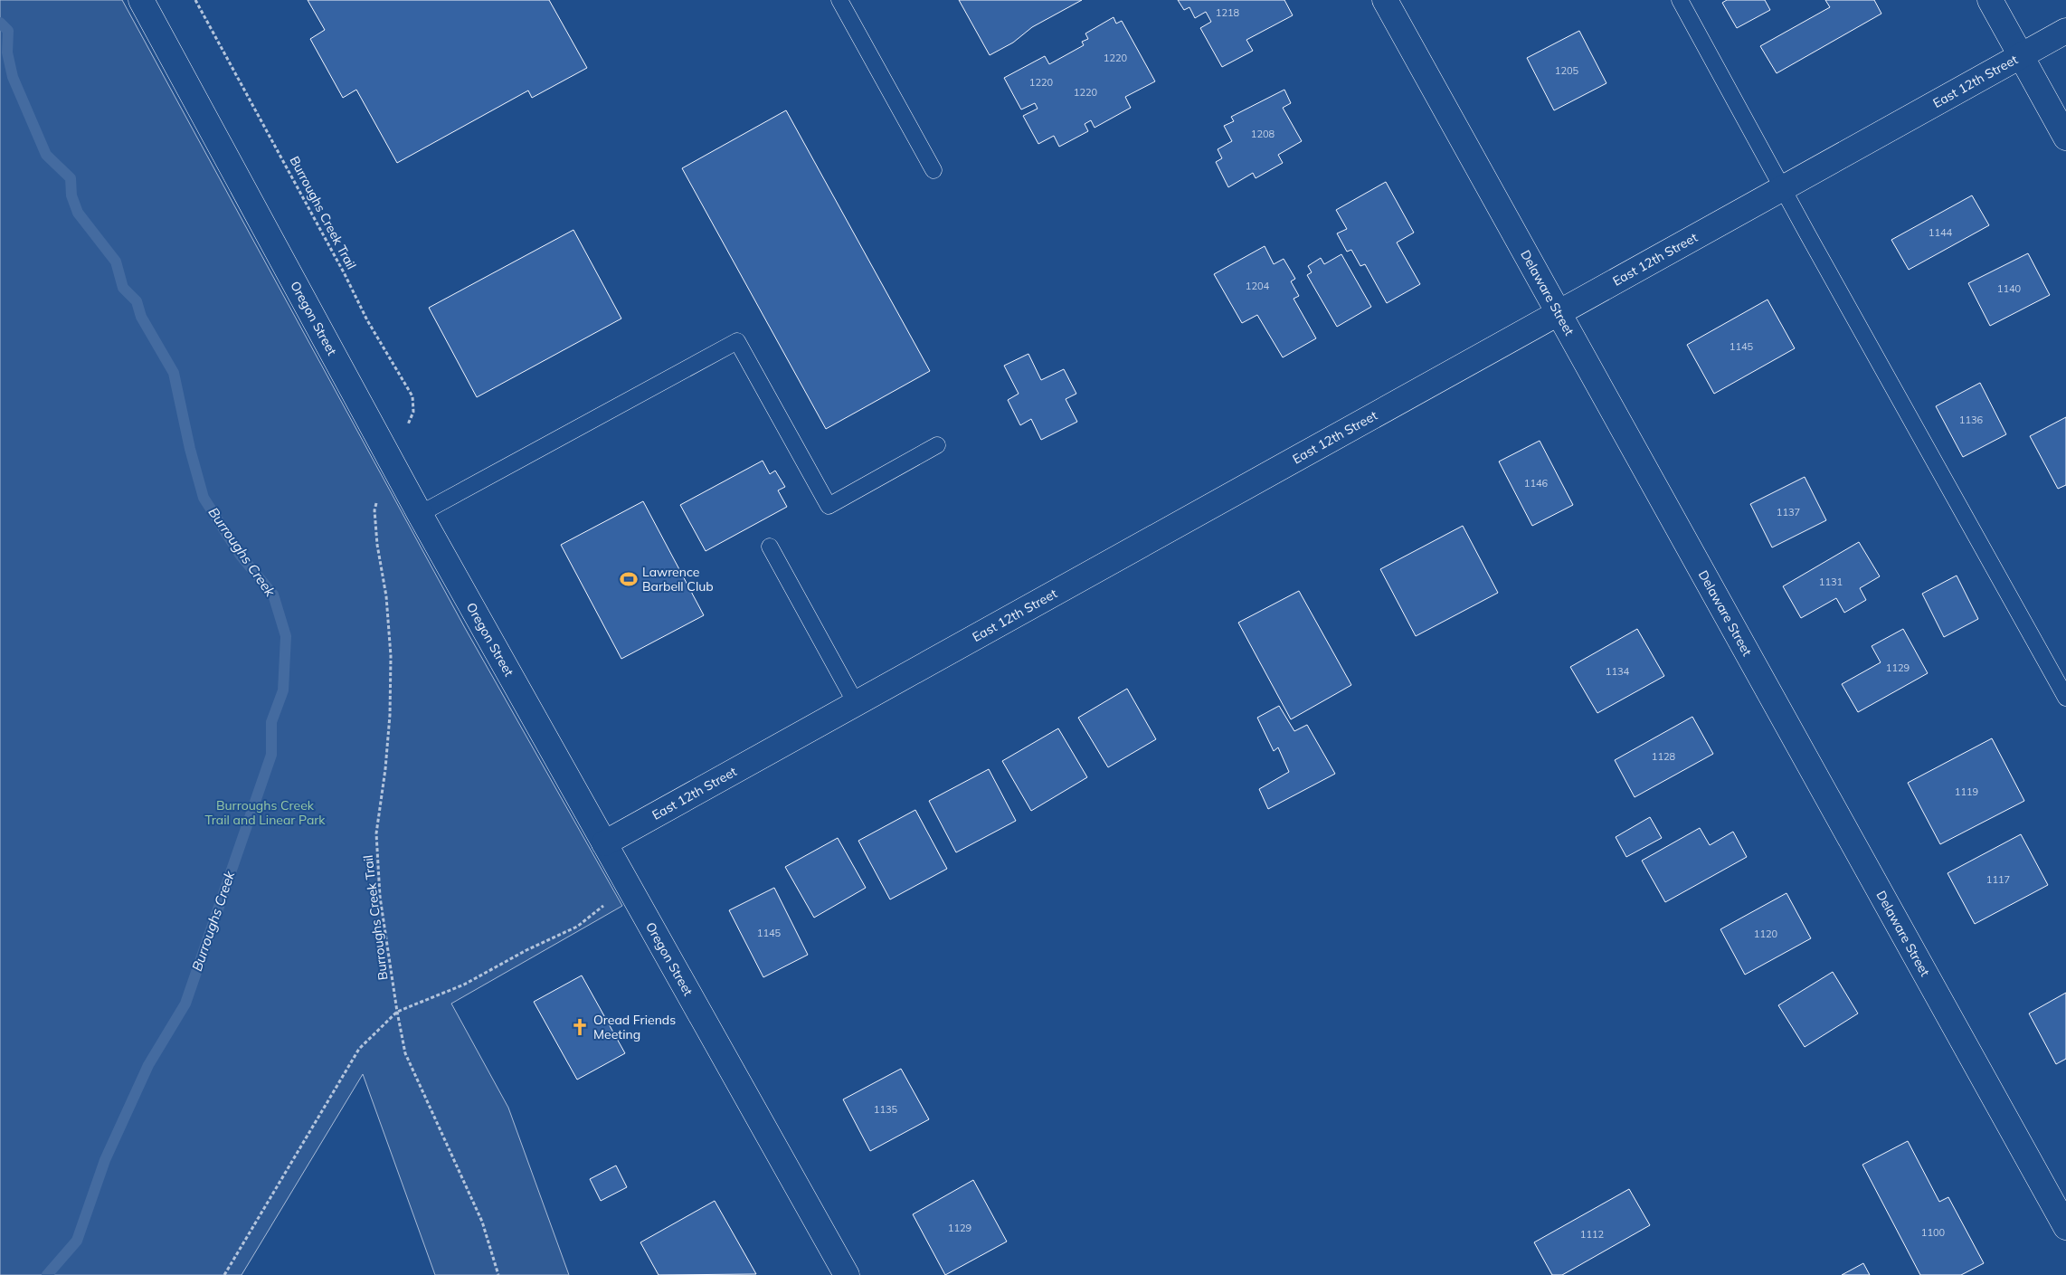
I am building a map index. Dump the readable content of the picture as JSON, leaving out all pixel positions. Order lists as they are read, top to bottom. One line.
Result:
{"streets":{"street":["East 12th Street","Delaware Street","Oregon Street"],"path":["Burroughs Creek Trail"]},"crossings":[["East 12th Street","Delaware Street"],["East 12th Street","Oregon Street"]],"water":["Burroughs Creek"],"parks":["Burroughs Creek Trail and Linear Park"],"places":{"sports":["Lawrence Barbell Club"],"church":["Oread Friends Meeting"]},"house_numbers":["1218","1220","1205","1220","1220","1208","1144","1204","1140","1145","1136","1146","1137","1131","1129","1134","1128","1119","1117","1145","1120","1135","1129","1100","1112"]}
